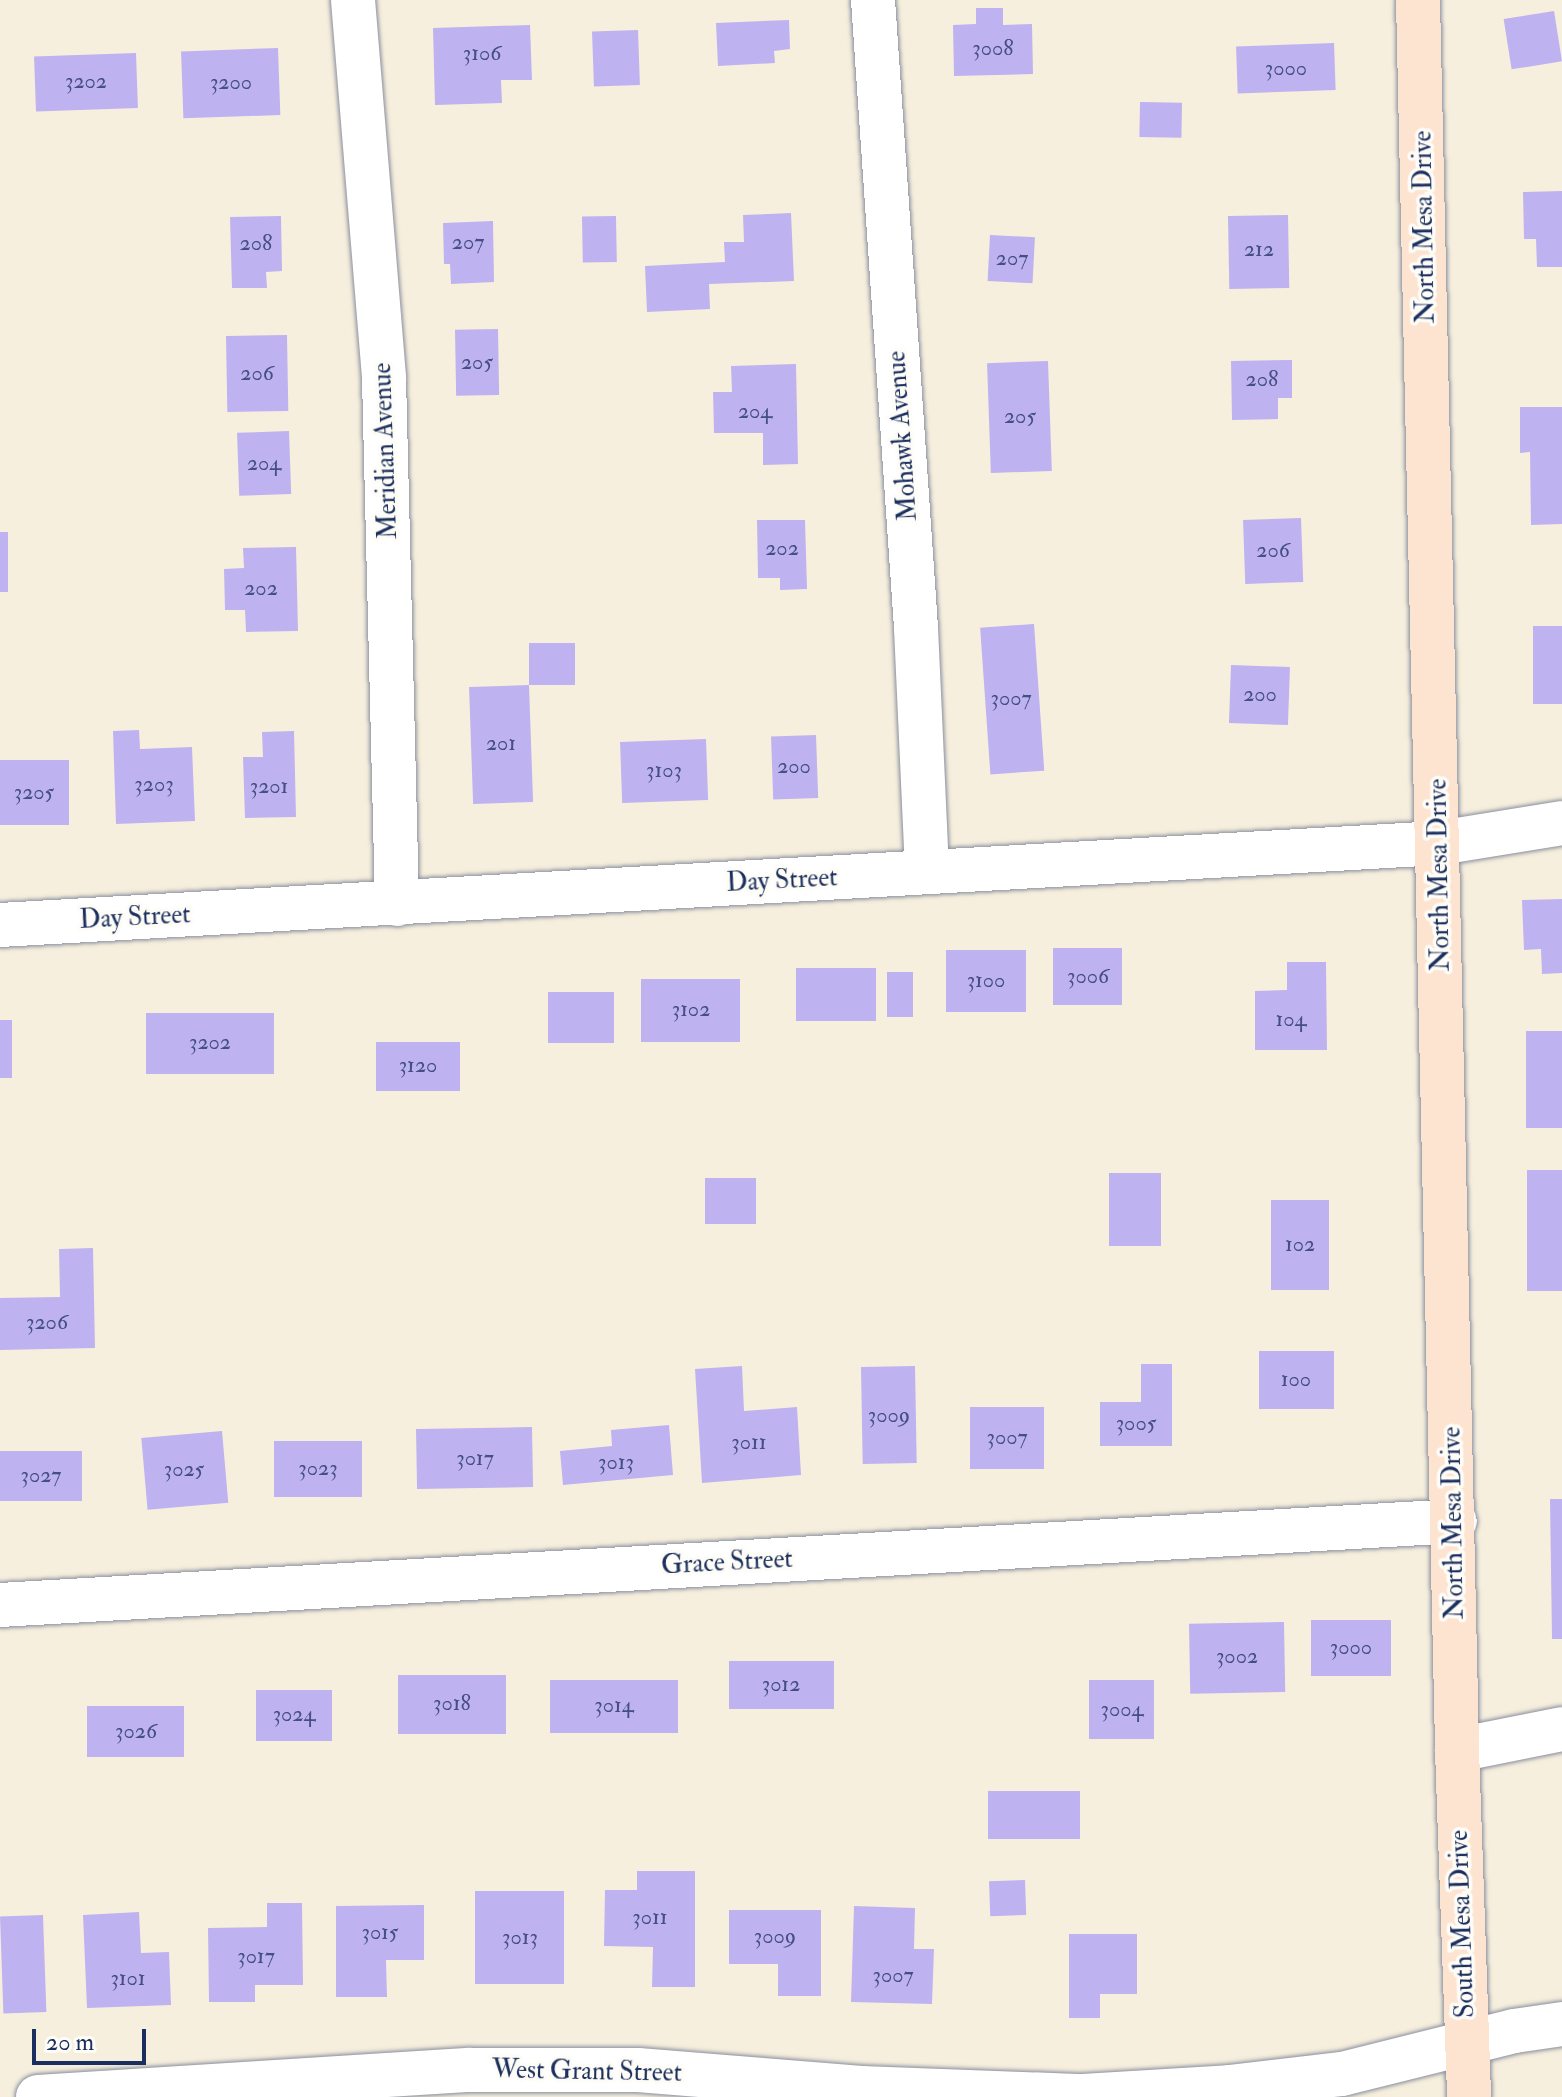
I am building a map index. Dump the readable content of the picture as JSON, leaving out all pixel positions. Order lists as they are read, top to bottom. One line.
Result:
{"streets":{"main road":["North Mesa Drive","South Mesa Drive"],"street":["Mohawk Avenue","Meridian Avenue","Day Street","Grace Street","West Grant Street"]},"crossings":[["North Mesa Drive","Day Street"],["North Mesa Drive","Grace Street"],["North Mesa Drive","South Mesa Drive"],["Mohawk Avenue","Day Street"],["Meridian Avenue","Day Street"],["South Mesa Drive","West Grant Street"]],"house_numbers":["3008","3106","3000","3202","3200","207","208","212","207","205","206","208","204","205","204","202","206","202","200","3007","201","200","3103","3203","3201","3205","3006","3100","3102","104","3202","3120","102","3206","100","3009","3005","3007","3011","3017","3013","3023","3025","3027","3000","3002","3012","3018","3014","3004","3024","3026","3011","3015","3009","3013","3017","3007","3101"],"scale_bar":"20 m"}
